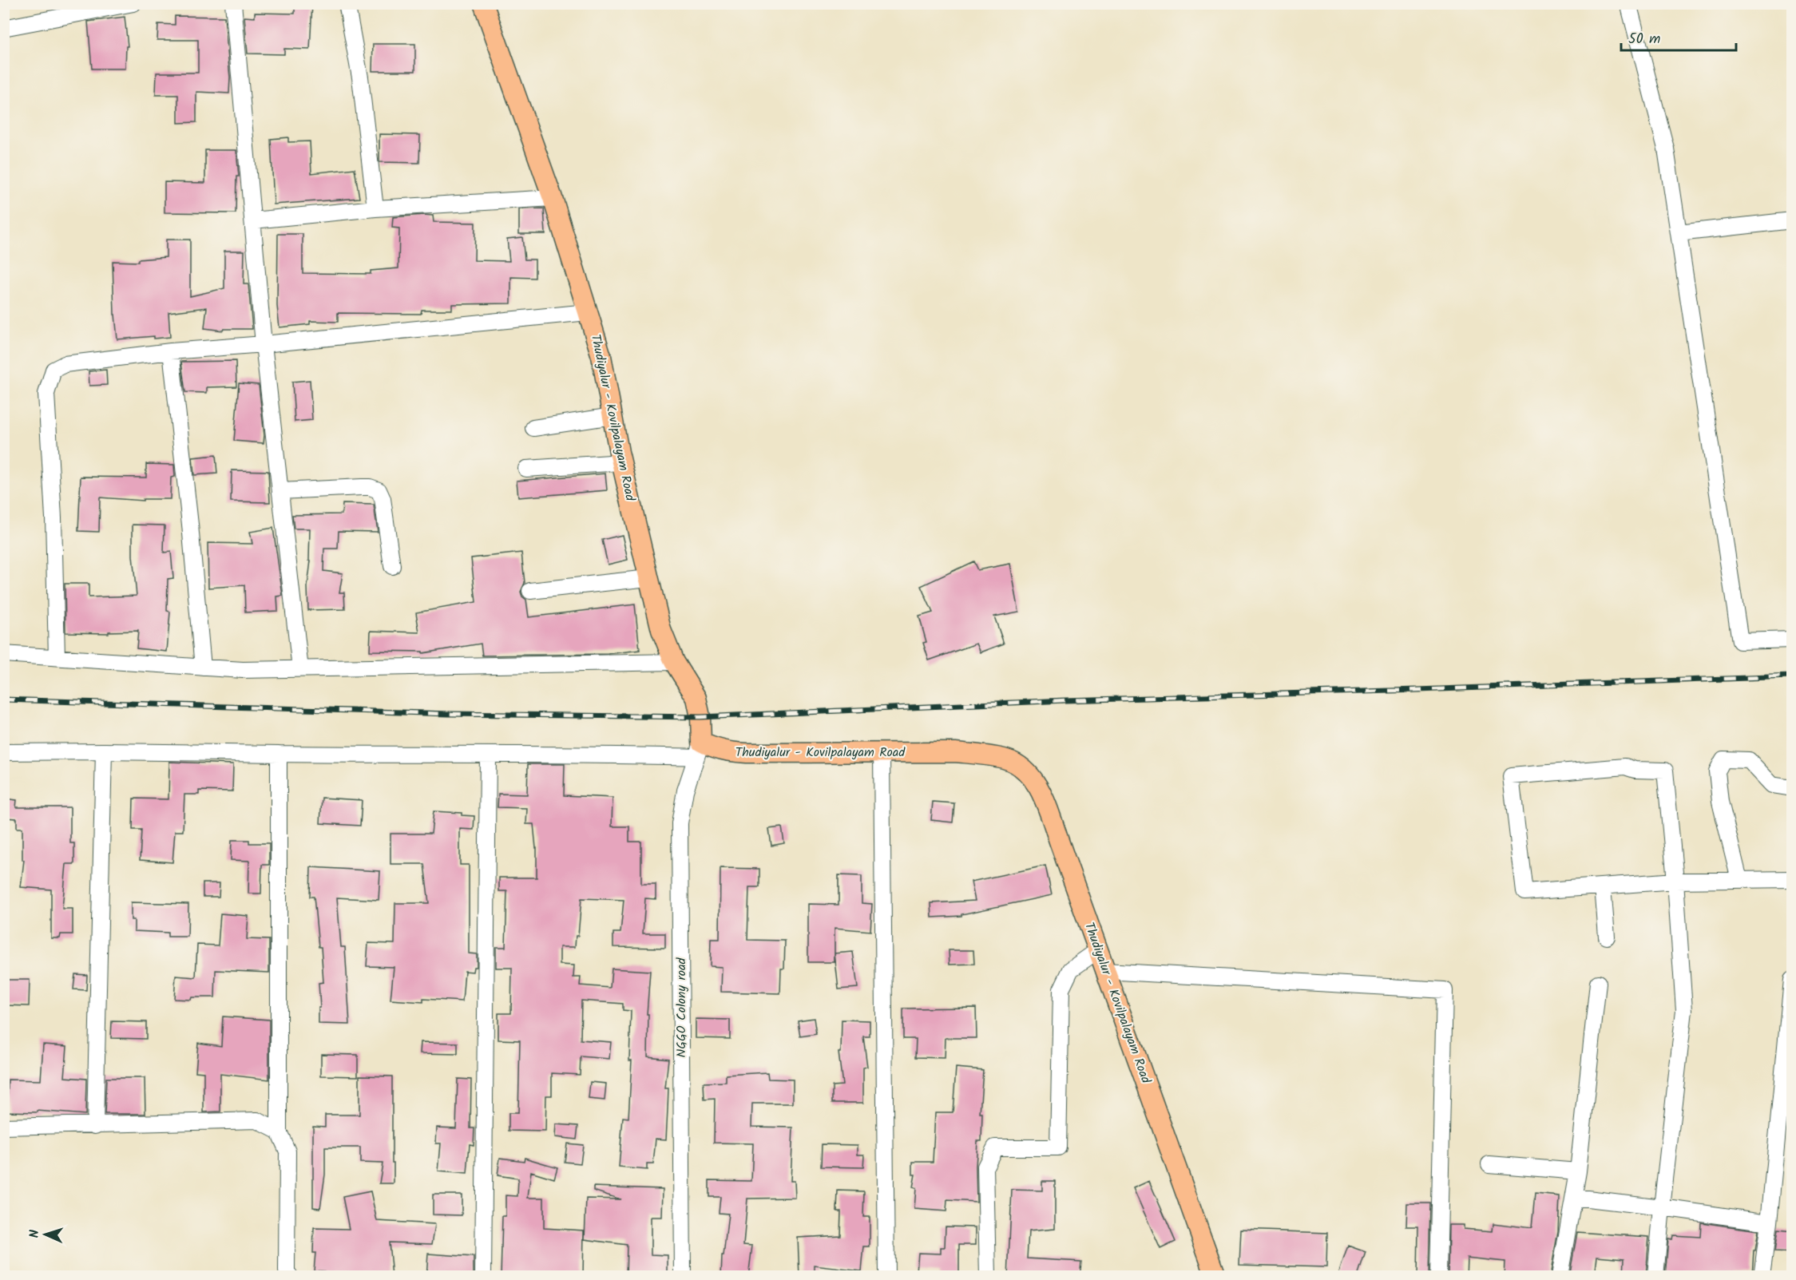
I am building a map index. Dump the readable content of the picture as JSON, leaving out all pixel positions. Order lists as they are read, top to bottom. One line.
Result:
{"streets":{"main road":["Thudiyalur - Kovilpalayam Road"],"street":["NGGO Colony road"]},"crossings":[["Thudiyalur - Kovilpalayam Road","NGGO Colony road"]],"scale_bar":"50 m","north":"left"}
